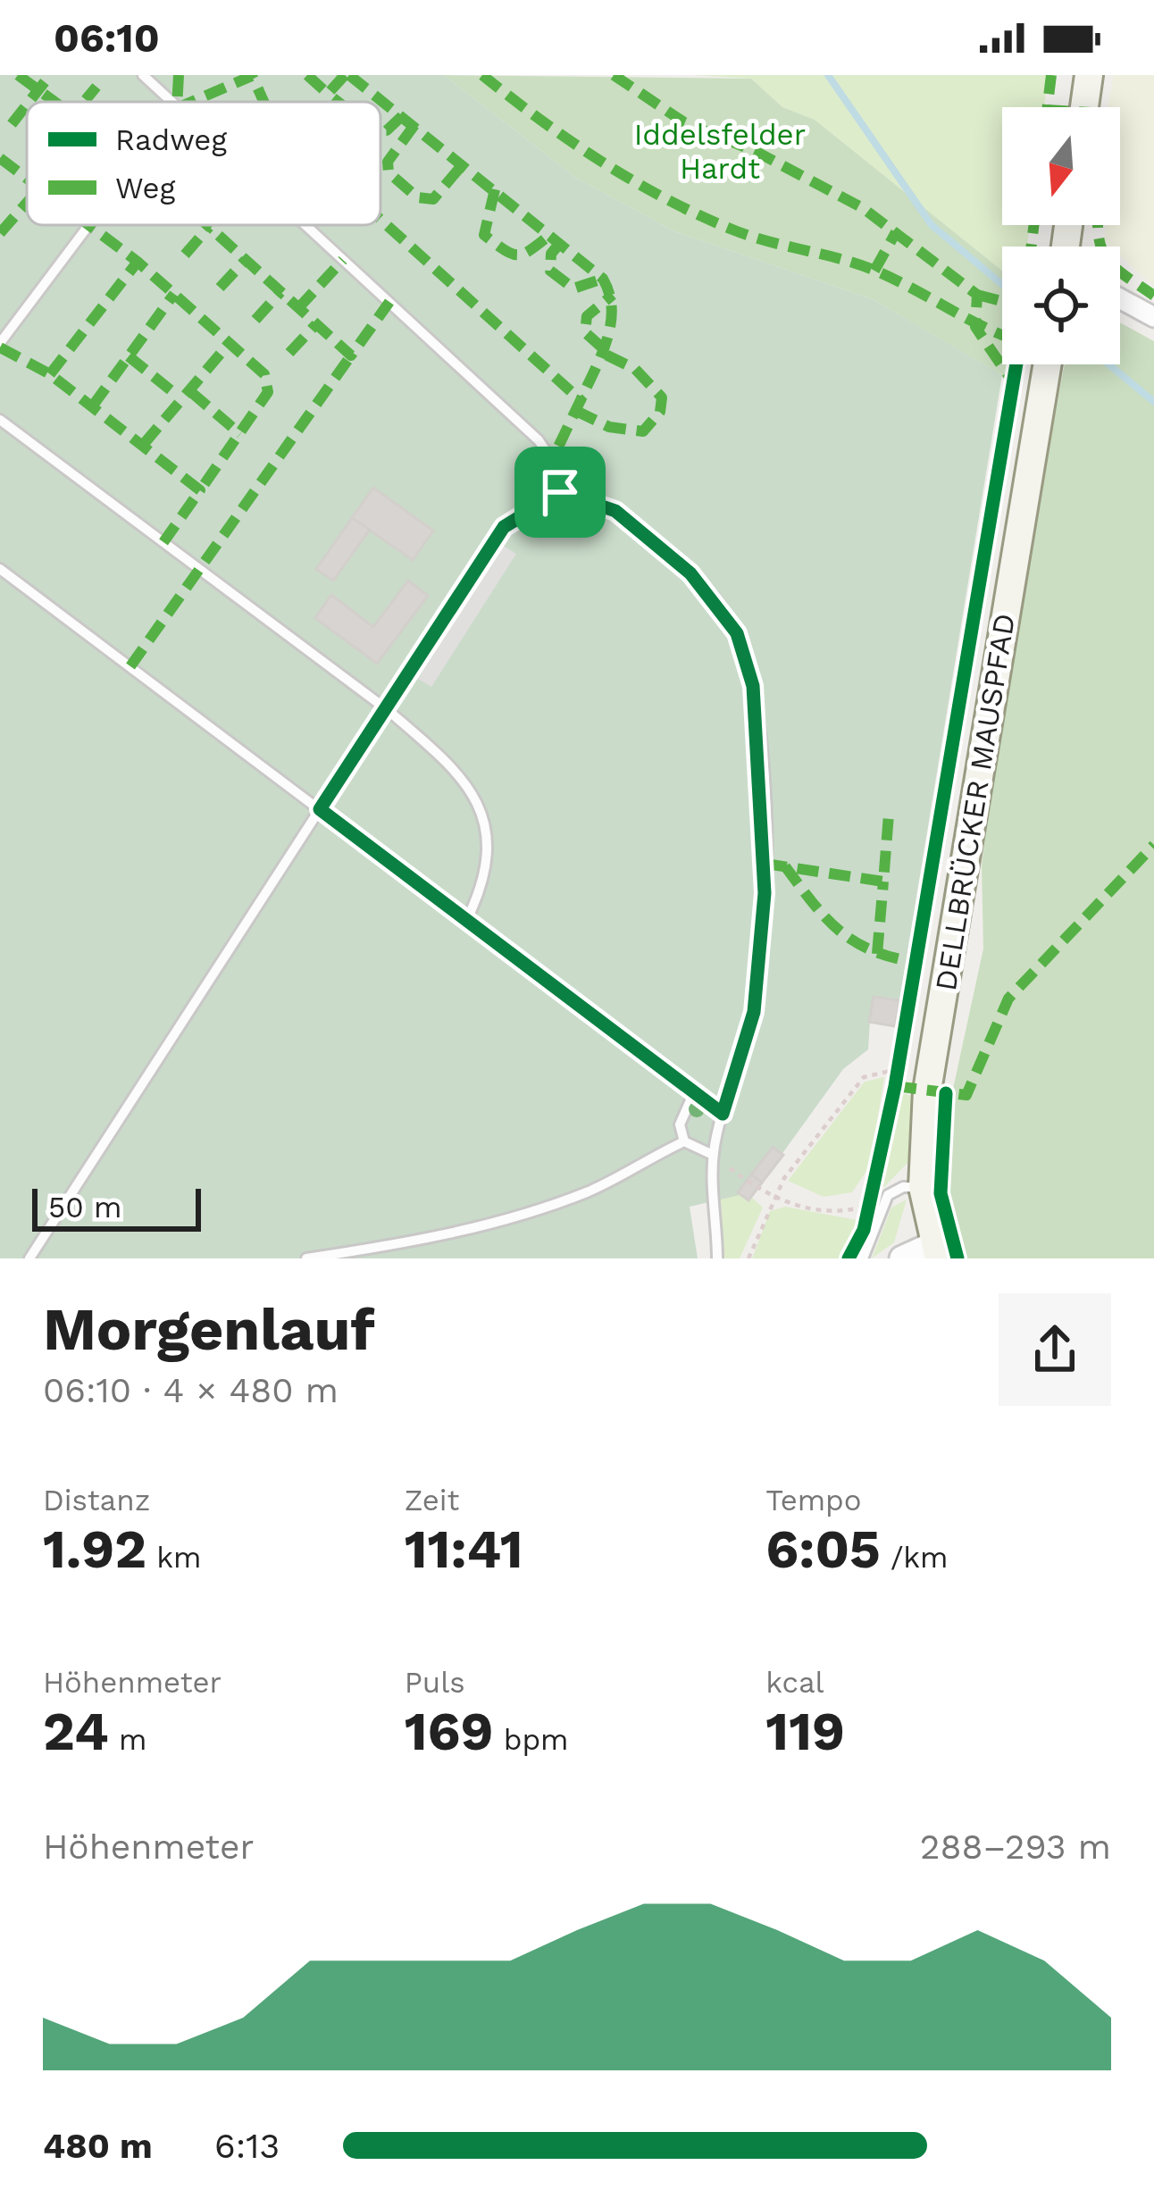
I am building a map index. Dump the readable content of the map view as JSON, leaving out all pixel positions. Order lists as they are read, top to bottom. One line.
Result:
{"streets":{"main road":["DELLBRÜCKER MAUSPFAD"]},"parks":["Iddelsfelder Hardt"],"legend":["Radweg","Weg"],"scale_bar":"50 m","north":"bottom","page":{"status":"06:10","scale":"50 m","heading":["Morgenlauf","06:10 · 4 × 480 m"],"stats":[["Distanz","1.92 km"],["Zeit","11:41"],["Tempo","6:05 /km"],["Höhenmeter","24 m"],["Puls","169 bpm"],["kcal","119"]],"chart":["Höhenmeter","288–293 m"],"list":[{"name":"480 m","note":"6:13"}]}}
